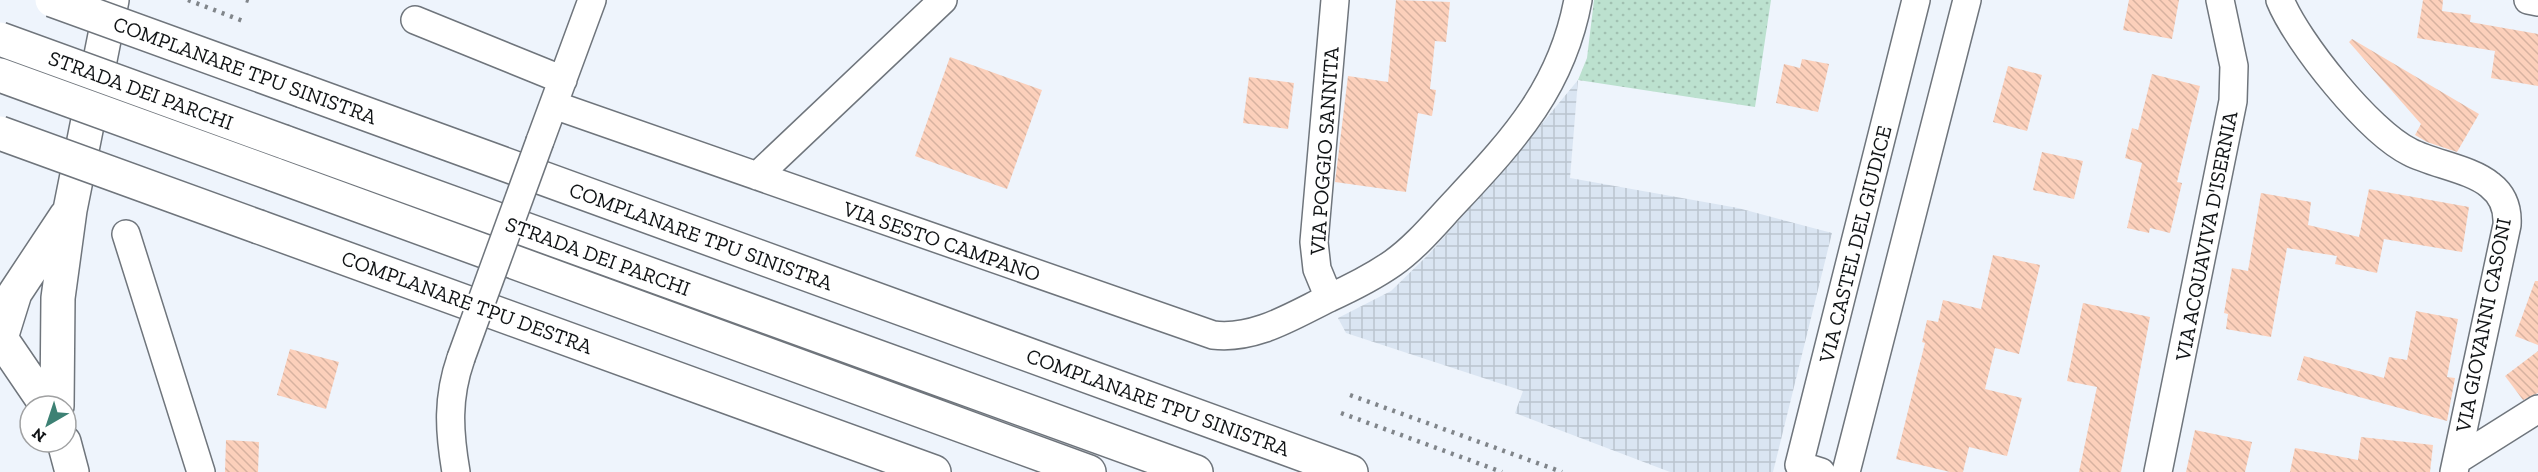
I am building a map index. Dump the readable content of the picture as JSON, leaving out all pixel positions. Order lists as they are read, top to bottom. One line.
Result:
{"streets":{"main road":["COMPLANARE TPU SINISTRA","STRADA DEI PARCHI","COMPLANARE TPU DESTRA"],"street":["VIA POGGIO SANNITA","VIA ACQUAVIVA D'ISERNIA","VIA SESTO CAMPANO","VIA CASTEL DEL GIUDICE","VIA GIOVANNI CASONI"]},"crossings":[["VIA POGGIO SANNITA","VIA SESTO CAMPANO"]],"north":"bottom left"}
